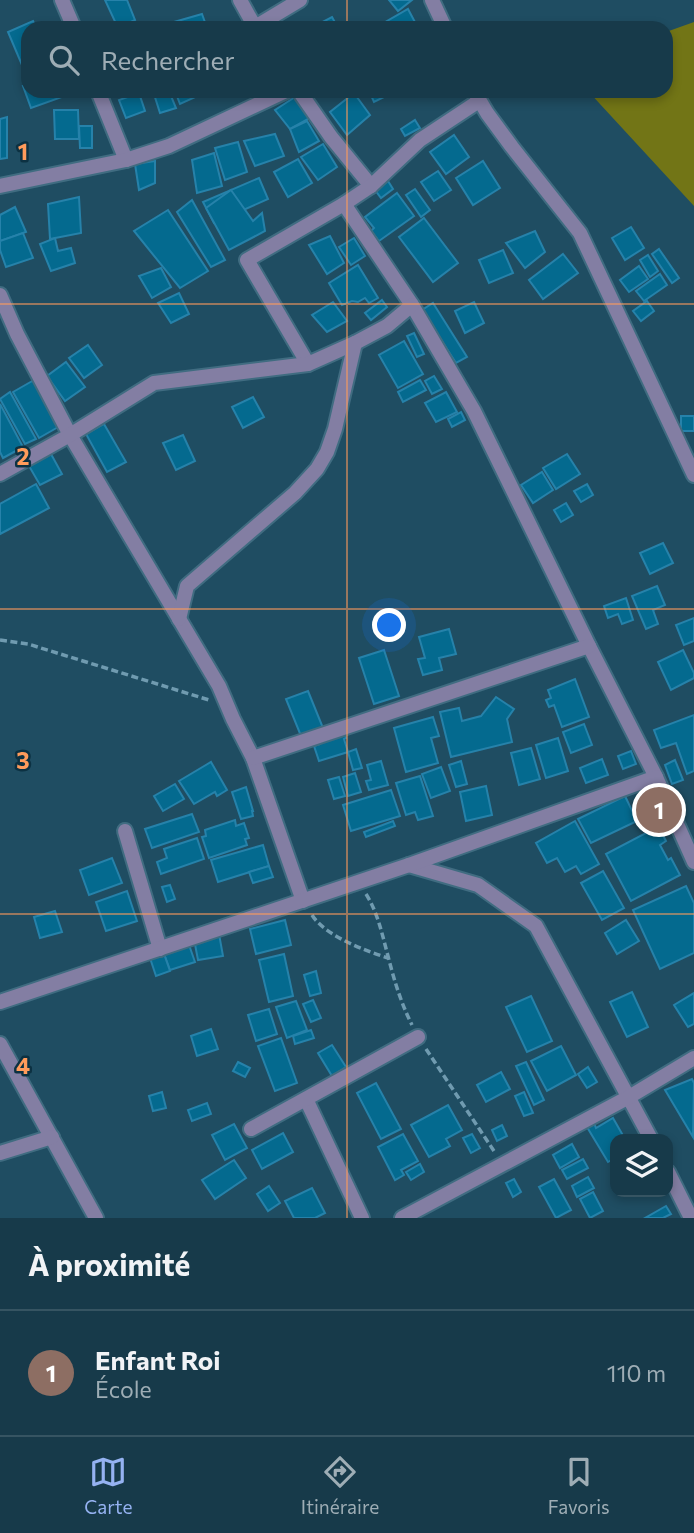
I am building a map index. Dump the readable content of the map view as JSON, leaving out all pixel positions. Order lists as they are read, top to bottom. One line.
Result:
{"page":{"search":"Rechercher","pins":"1","heading":"À proximité","list":[{"mark":"1","name":"Enfant Roi","note":"École","value":"110 m"}],"nav":["Carte","Itinéraire","Favoris"]},"grid":{"rows":["1","2","3","4"]}}
